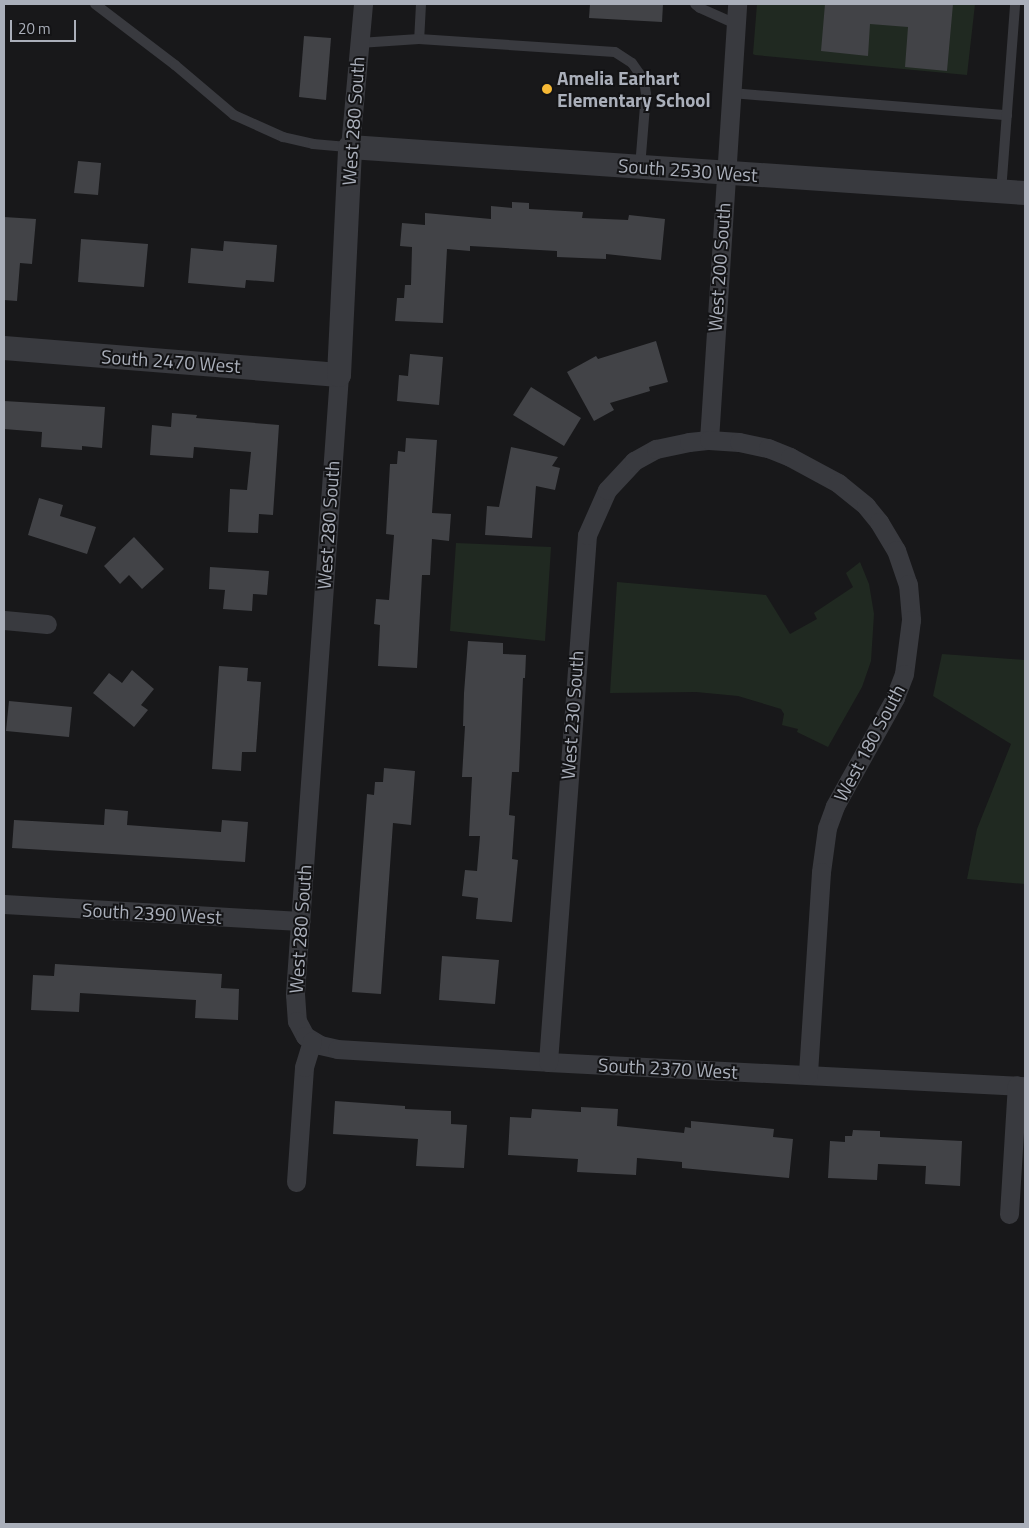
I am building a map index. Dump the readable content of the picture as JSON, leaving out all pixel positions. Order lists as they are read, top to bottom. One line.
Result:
{"streets":{"street":["West 280 South","South 2530 West","West 200 South","South 2470 West","West 230 South","West 180 South","South 2390 West","South 2370 West"]},"crossings":[["West 280 South","South 2530 West"],["West 280 South","South 2470 West"],["West 280 South","South 2390 West"],["West 280 South","South 2370 West"],["South 2530 West","West 200 South"],["West 200 South","West 230 South"],["West 200 South","West 180 South"],["West 230 South","West 180 South"],["West 230 South","South 2370 West"],["West 180 South","South 2370 West"]],"places":["Amelia Earhart Elementary School"],"scale_bar":"20 m"}
